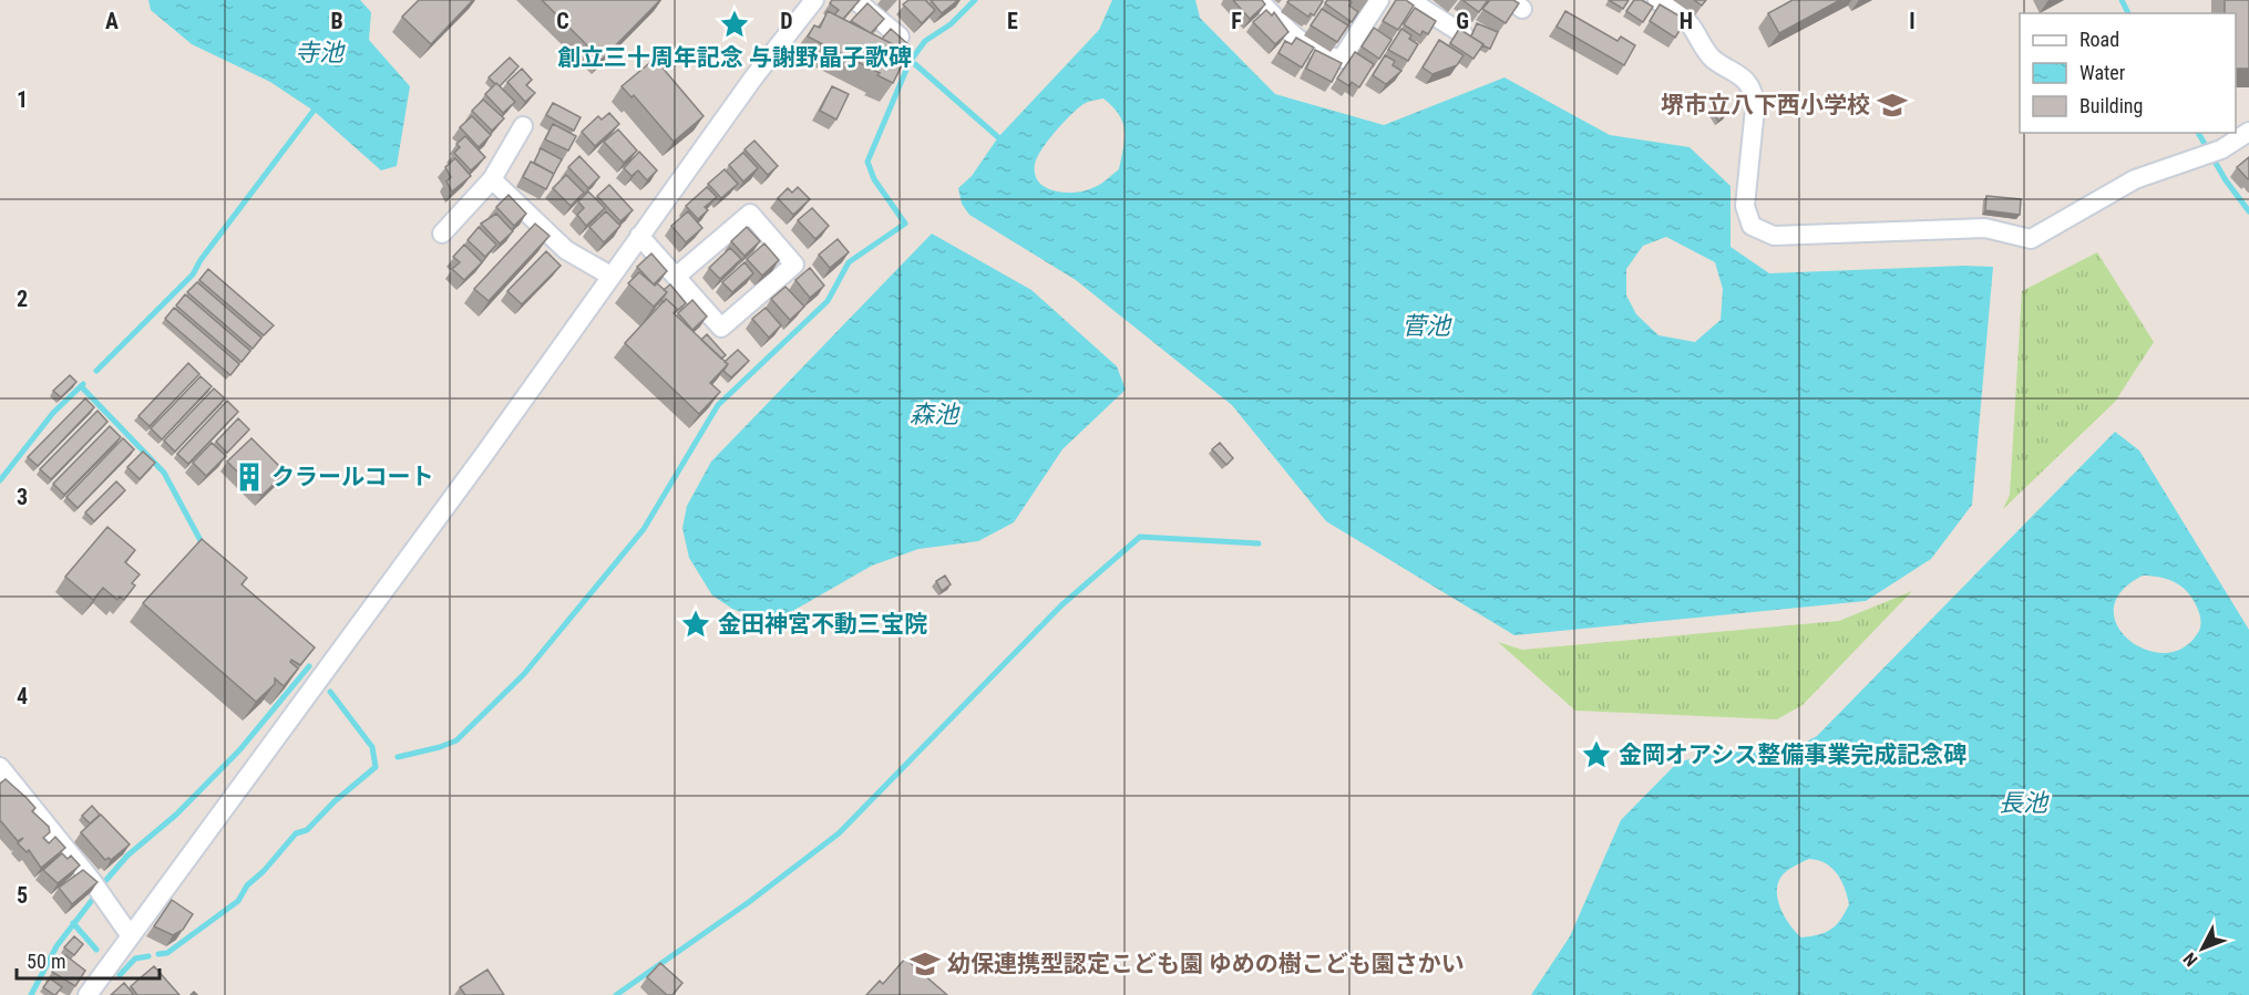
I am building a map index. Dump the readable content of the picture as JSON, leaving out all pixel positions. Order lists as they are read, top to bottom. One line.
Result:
{"water":["寺池","菅池","森池","長池"],"places":{"place":["創立三十周年記念 与謝野晶子歌碑","金田神宮不動三宝院","金岡オアシス整備事業完成記念碑"],"school or university":["堺市立八下西小学校","幼保連携型認定こども園 ゆめの樹こども園さかい"],"building":["クラールコート"]},"legend":["Road","Water","Building"],"scale_bar":"50 m","north":"bottom left","grid":{"columns":["A","B","C","D","E","F","G","H","I"],"rows":["1","2","3","4","5"]}}
